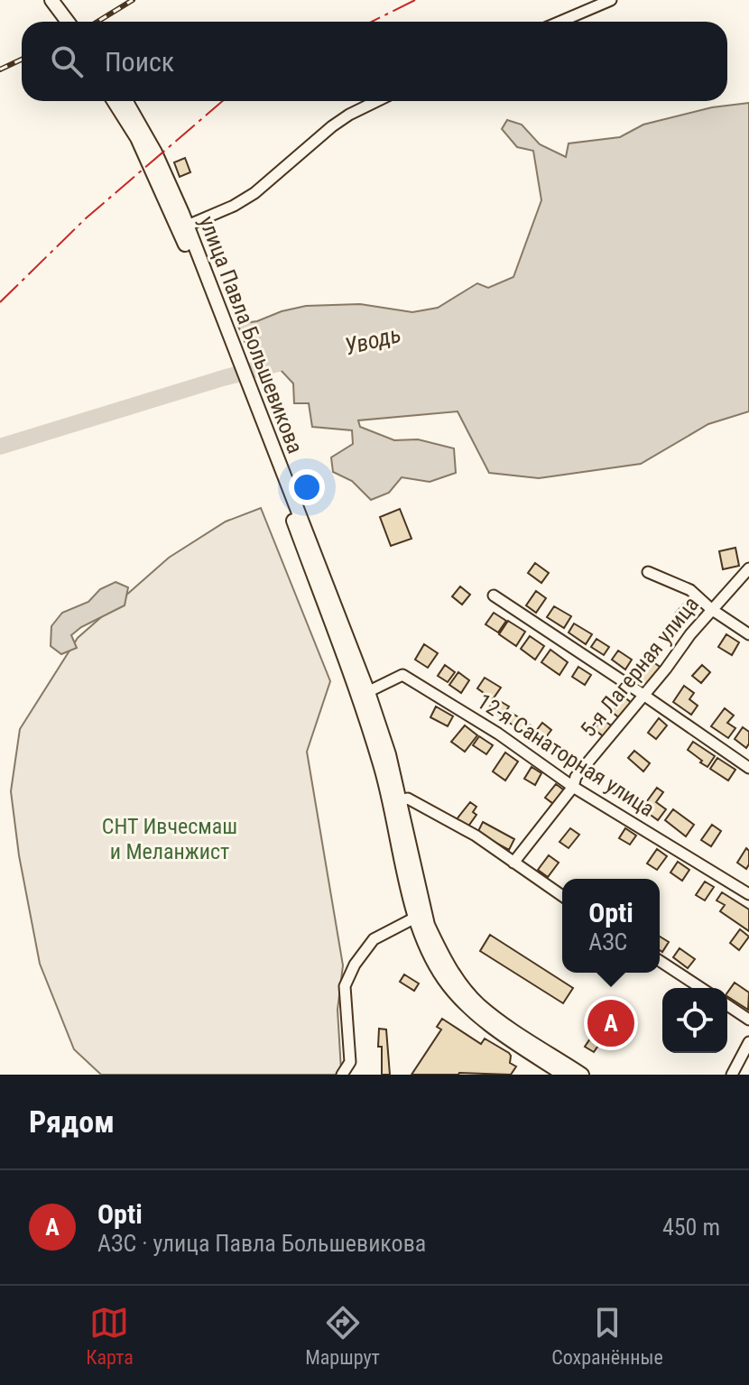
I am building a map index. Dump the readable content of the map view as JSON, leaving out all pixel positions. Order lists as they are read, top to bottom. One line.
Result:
{"streets":{"main road":["улица Павла Большевикова"],"street":["5-я Лагерная улица","12-я Санаторная улица"]},"crossings":[["улица Павла Большевикова","12-я Санаторная улица"],["5-я Лагерная улица","12-я Санаторная улица"]],"water":["Уводь"],"parks":["СНТ Ивчесмаш и Меланжист"],"page":{"search":"Поиск","popup":["Opti","АЗС"],"pins":"A","heading":"Рядом","list":[{"mark":"A","name":"Opti","note":"АЗС · улица Павла Большевикова","value":"450 m"}],"nav":["Карта","Маршрут","Сохранённые"]}}
